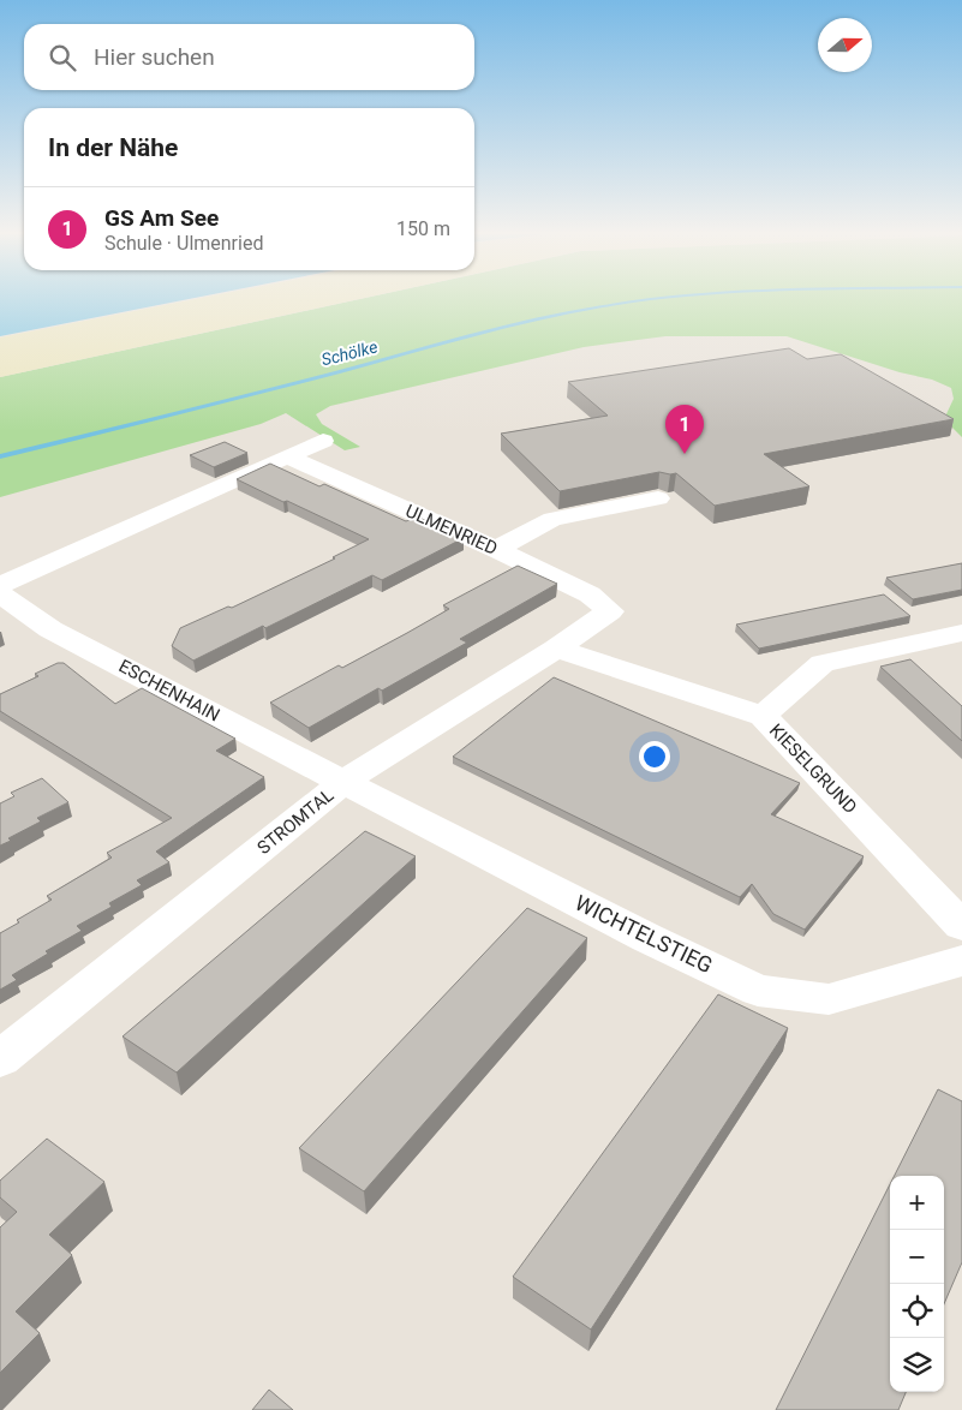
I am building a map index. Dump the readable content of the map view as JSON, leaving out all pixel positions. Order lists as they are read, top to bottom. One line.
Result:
{"streets":{"street":["ULMENRIED","ESCHENHAIN","KIESELGRUND","STROMTAL","WICHTELSTIEG"]},"crossings":[["ULMENRIED","STROMTAL"],["ESCHENHAIN","STROMTAL"],["ESCHENHAIN","WICHTELSTIEG"],["KIESELGRUND","STROMTAL"],["STROMTAL","WICHTELSTIEG"]],"water":["Schölke"],"north":"right","page":{"search":"Hier suchen","heading":"In der Nähe","list":[{"mark":"1","name":"GS Am See","note":"Schule · Ulmenried","value":"150 m"}],"pins":"1","map_buttons":["+","−"]}}
